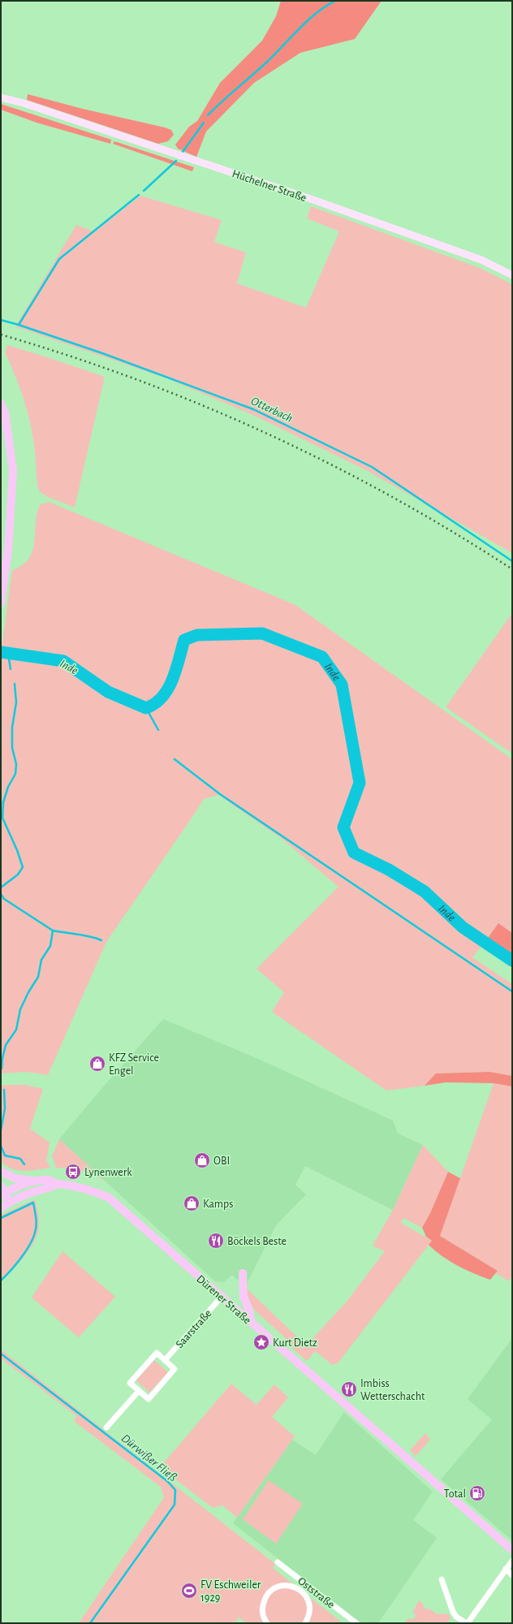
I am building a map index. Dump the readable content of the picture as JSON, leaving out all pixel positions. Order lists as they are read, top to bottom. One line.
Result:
{"streets":{"main road":["Dürener Straße"],"street":["Hüchelner Straße","Saarstraße","Oststraße"]},"crossings":[["Dürener Straße","Saarstraße"]],"water":["Otterbach","Inde","Dürwißer Fließ"],"places":{"shop":["KFZ Service Engel","OBI","Kamps"],"bus stop":["Lynenwerk"],"restaurant":["Böckels Beste","Imbiss Wetterschacht"],"place":["Kurt Dietz"],"fuel station":["Total"],"sports":["FV Eschweiler 1929"]}}
